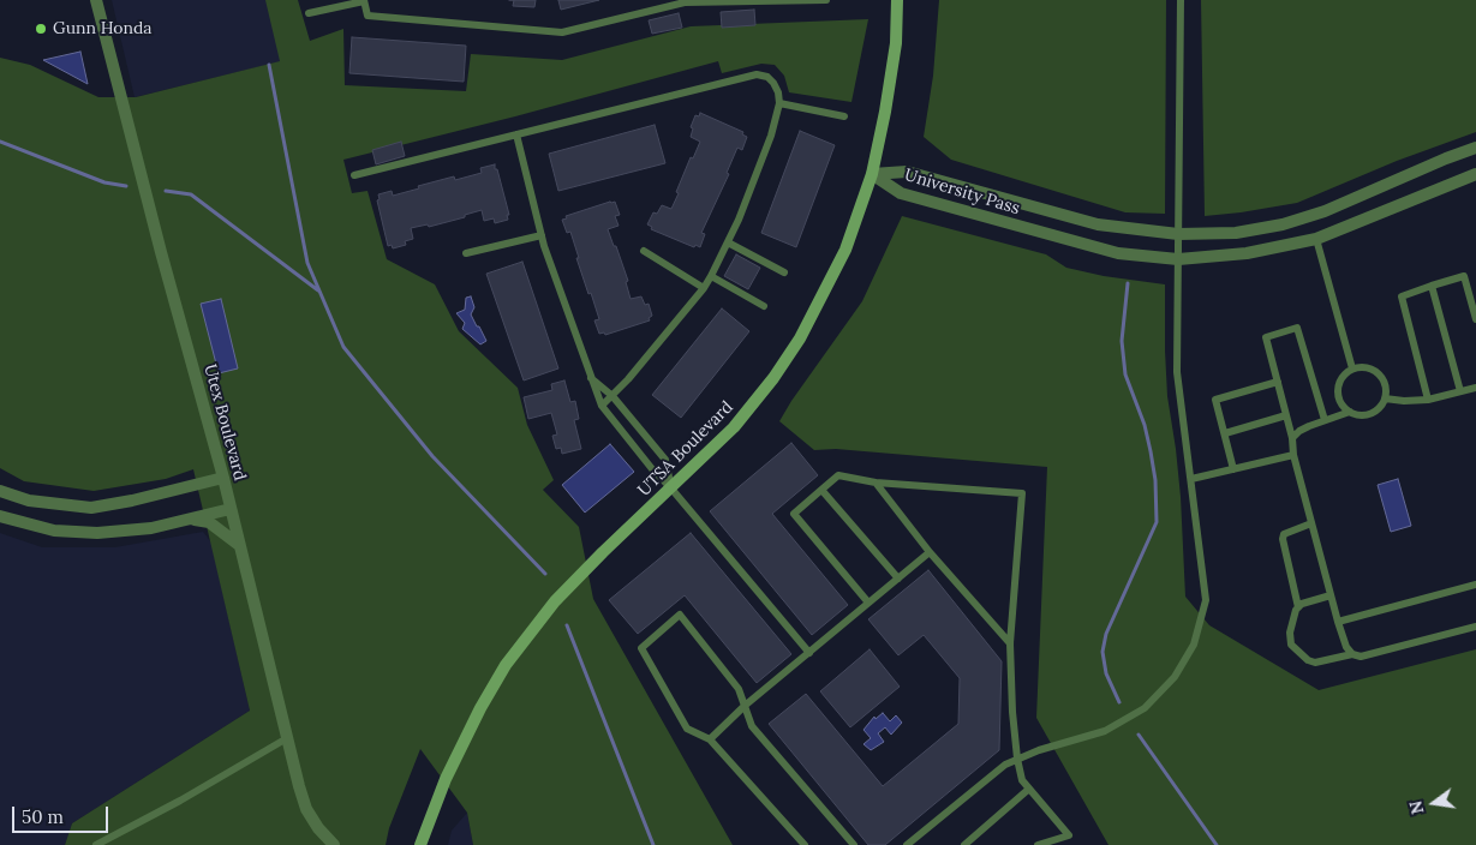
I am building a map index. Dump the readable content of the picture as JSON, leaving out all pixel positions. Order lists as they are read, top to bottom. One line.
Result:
{"streets":{"main road":["UTSA Boulevard"],"street":["University Pass","Utex Boulevard"]},"crossings":[["University Pass","UTSA Boulevard"]],"places":["Gunn Honda"],"scale_bar":"50 m","north":"left"}
